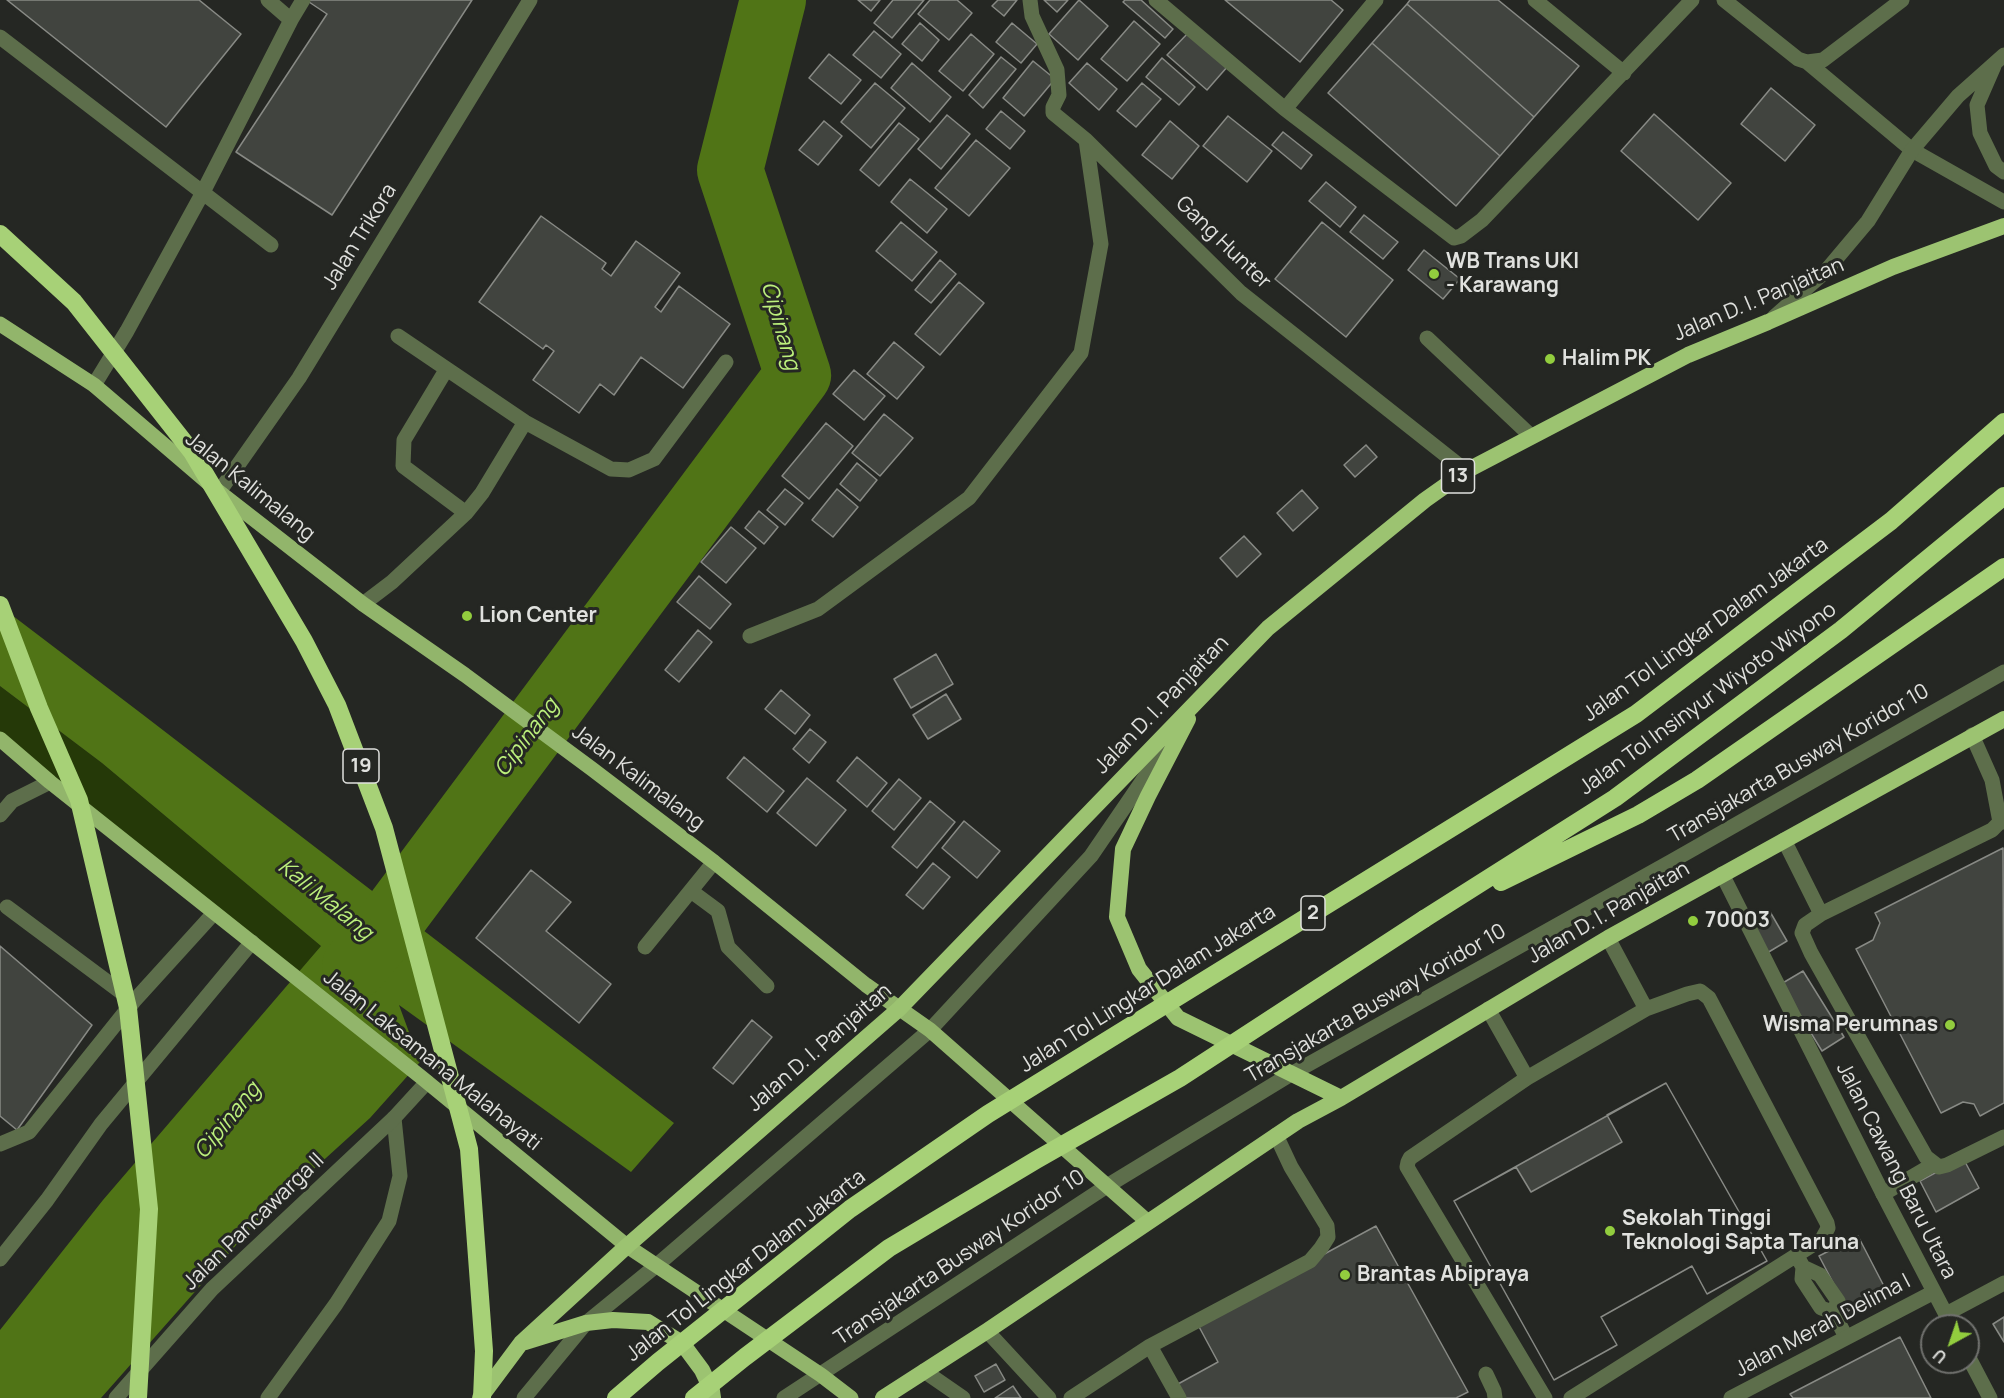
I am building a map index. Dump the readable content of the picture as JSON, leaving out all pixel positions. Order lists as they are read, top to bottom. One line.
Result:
{"streets":{"highway":["Jalan D. I. Panjaitan","13","Jalan Tol Lingkar Dalam Jakarta","Jalan Tol Insinyur Wiyoto Wiyono","19","2"],"main road":["Jalan Kalimalang","Jalan Laksamana Malahayati"],"street":["Jalan Trikora","Gang Hunter","Transjakarta Busway Koridor 10","Jalan Cawang Baru Utara","Jalan Pancawarga II","Jalan Merah Delima I"]},"crossings":[["Jalan Trikora","Jalan Kalimalang"],["Gang Hunter","Jalan D. I. Panjaitan"],["Jalan D. I. Panjaitan","Jalan Kalimalang"],["Jalan D. I. Panjaitan","19"],["Jalan D. I. Panjaitan","Jalan Laksamana Malahayati"],["Jalan D. I. Panjaitan","Jalan Cawang Baru Utara"],["Jalan Kalimalang","Transjakarta Busway Koridor 10"],["Transjakarta Busway Koridor 10","Jalan Laksamana Malahayati"],["Jalan Laksamana Malahayati","Jalan Pancawarga II"],["Jalan Cawang Baru Utara","Jalan Merah Delima I"]],"water":["Cipinang","Kali Malang"],"places":["WB Trans UKI - Karawang","Halim PK","Lion Center","70003","Wisma Perumnas","Sekolah Tinggi Teknologi Sapta Taruna","Brantas Abipraya"],"north":"bottom left"}
